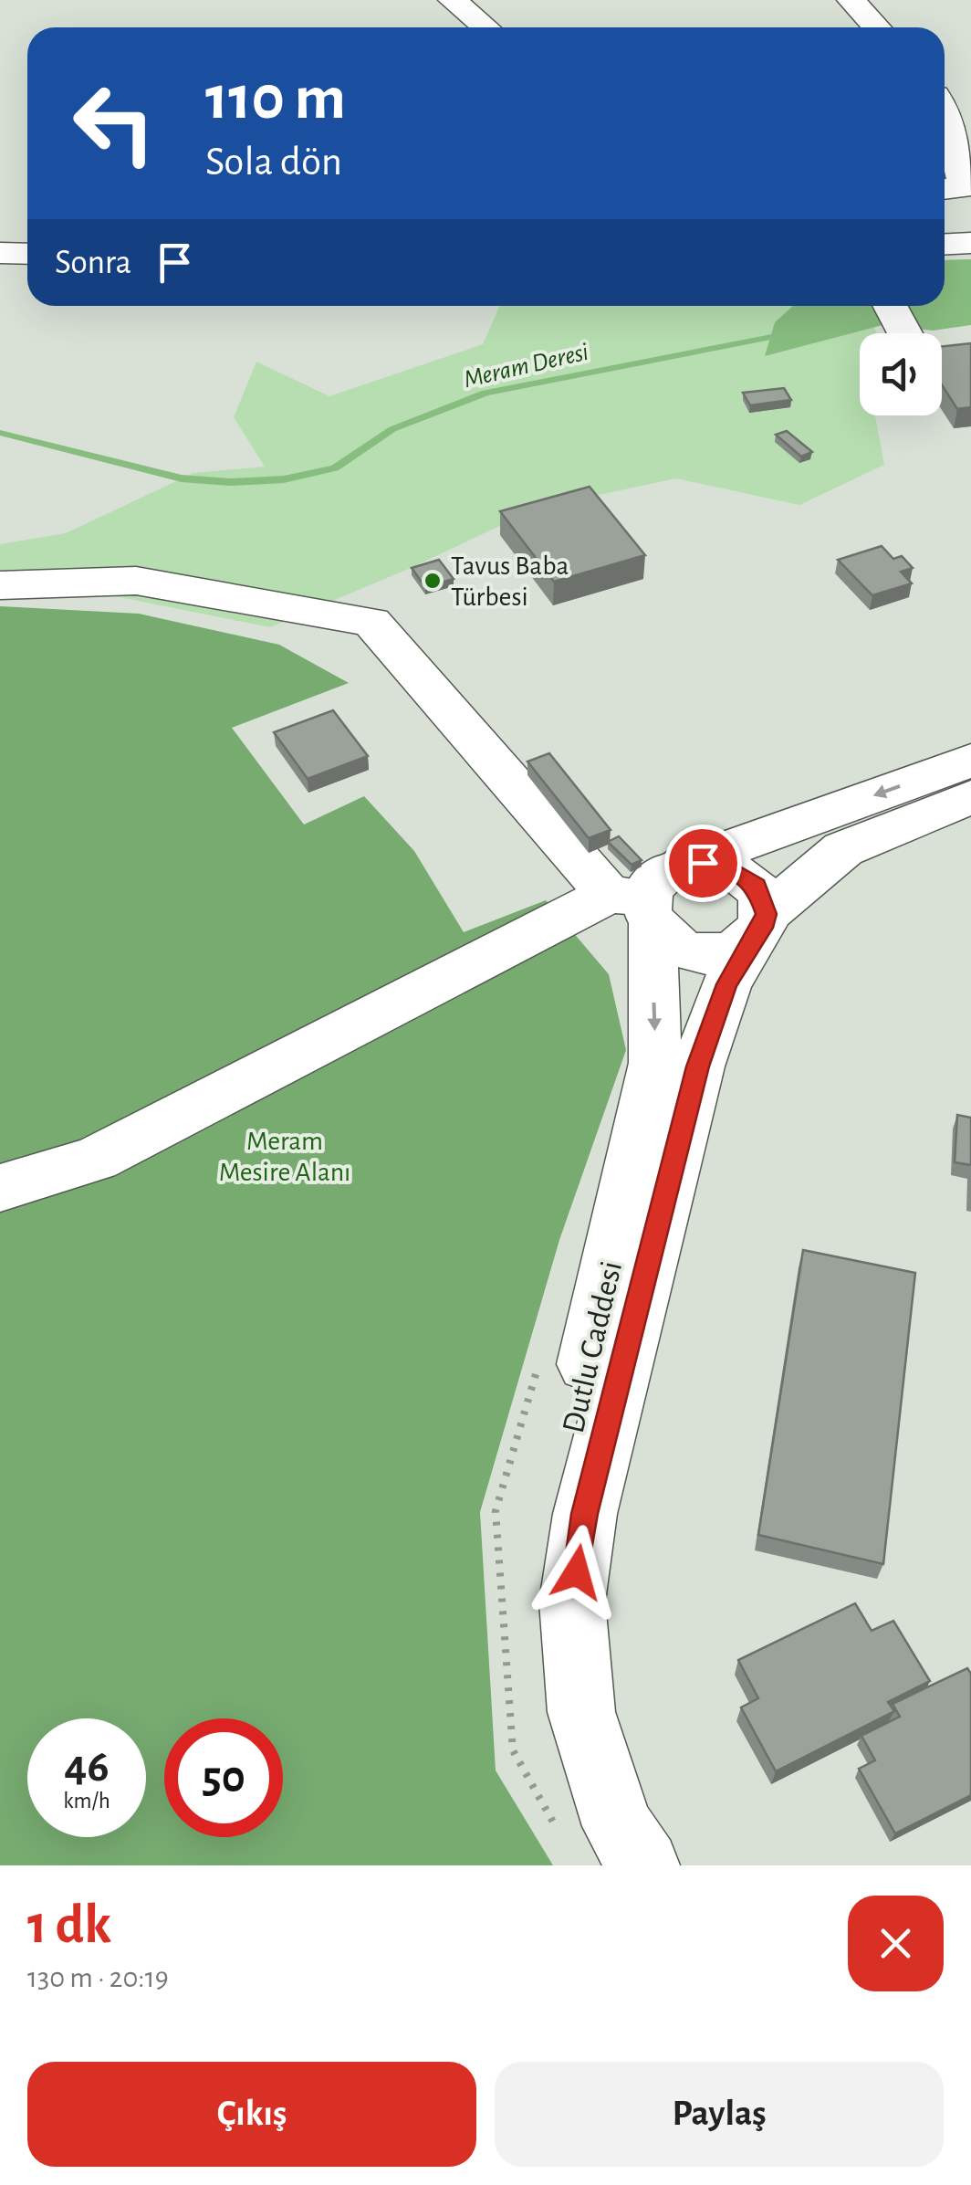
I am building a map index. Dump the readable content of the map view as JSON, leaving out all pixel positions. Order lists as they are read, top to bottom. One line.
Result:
{"streets":{"main road":["Dutlu Caddesi"]},"water":["Meram Deresi"],"parks":["Meram Mesire Alanı"],"places":["Tavus Baba Türbesi"],"page":{"turn":["110 m","Sola dön"],"then":"Sonra","speed":"46 km/h","limit":"50","heading":["1 dk","130 m · 20:19"],"buttons":["Çıkış","Paylaş"]}}
